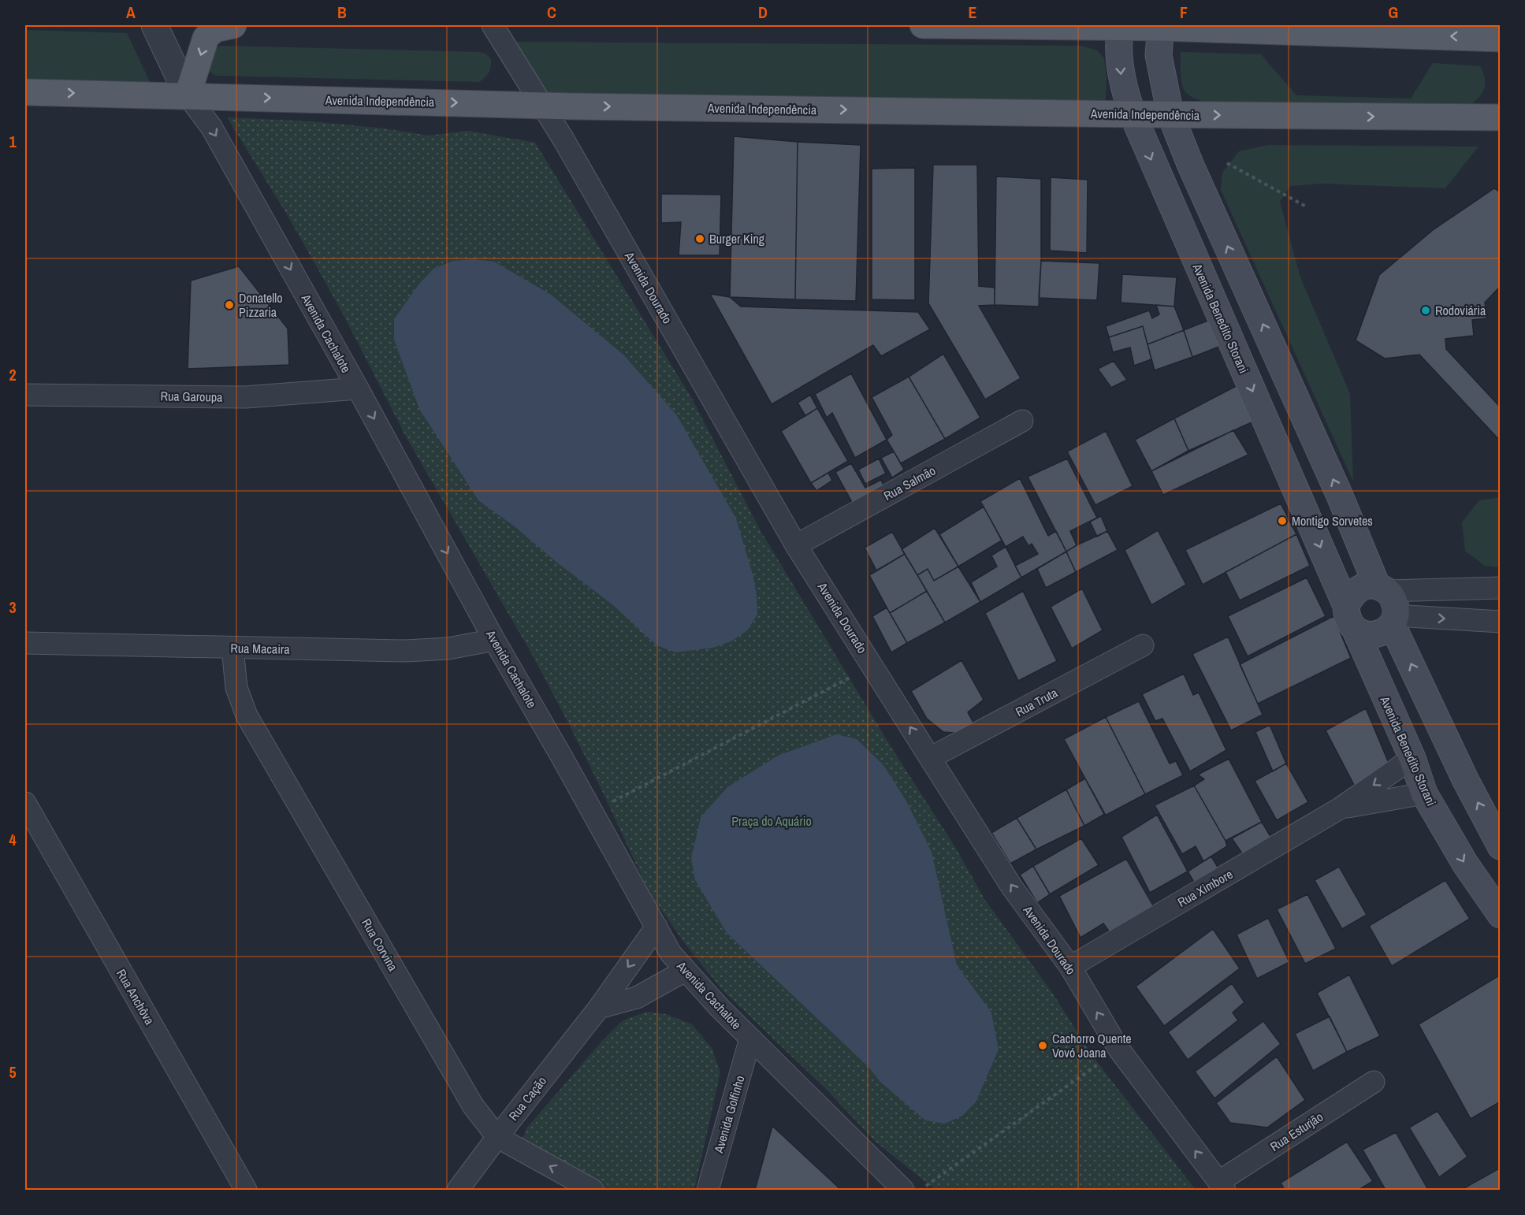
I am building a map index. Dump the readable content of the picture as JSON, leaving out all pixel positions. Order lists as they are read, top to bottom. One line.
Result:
{"streets":{"main road":["Avenida Independência","Avenida Benedito Storani"],"street":["Avenida Dourado","Avenida Cachalote","Rua Garoupa","Rua Salmão","Rua Macaira","Rua Truta","Rua Ximbore","Rua Corvina","Rua Anchôva","Rua Cação","Avenida Golfinho","Rua Esturjão"]},"crossings":[["Avenida Independência","Avenida Dourado"],["Avenida Independência","Avenida Benedito Storani"],["Avenida Independência","Avenida Cachalote"],["Avenida Dourado","Rua Salmão"],["Avenida Dourado","Rua Truta"],["Avenida Dourado","Rua Ximbore"],["Avenida Dourado","Rua Esturjão"],["Avenida Benedito Storani","Rua Ximbore"],["Avenida Cachalote","Rua Garoupa"],["Avenida Cachalote","Rua Macaira"],["Avenida Cachalote","Rua Cação"],["Avenida Cachalote","Avenida Golfinho"],["Rua Macaira","Rua Corvina"],["Rua Corvina","Rua Cação"]],"one_way":["Avenida Dourado","Avenida Cachalote"],"parks":["Praça do Aquário"],"places":["Burger King","Donatello Pizzaria","Rodoviária","Montigo Sorvetes","Cachorro Quente Vovó Joana"],"grid":{"columns":["A","B","C","D","E","F","G"],"rows":["1","2","3","4","5"]}}
